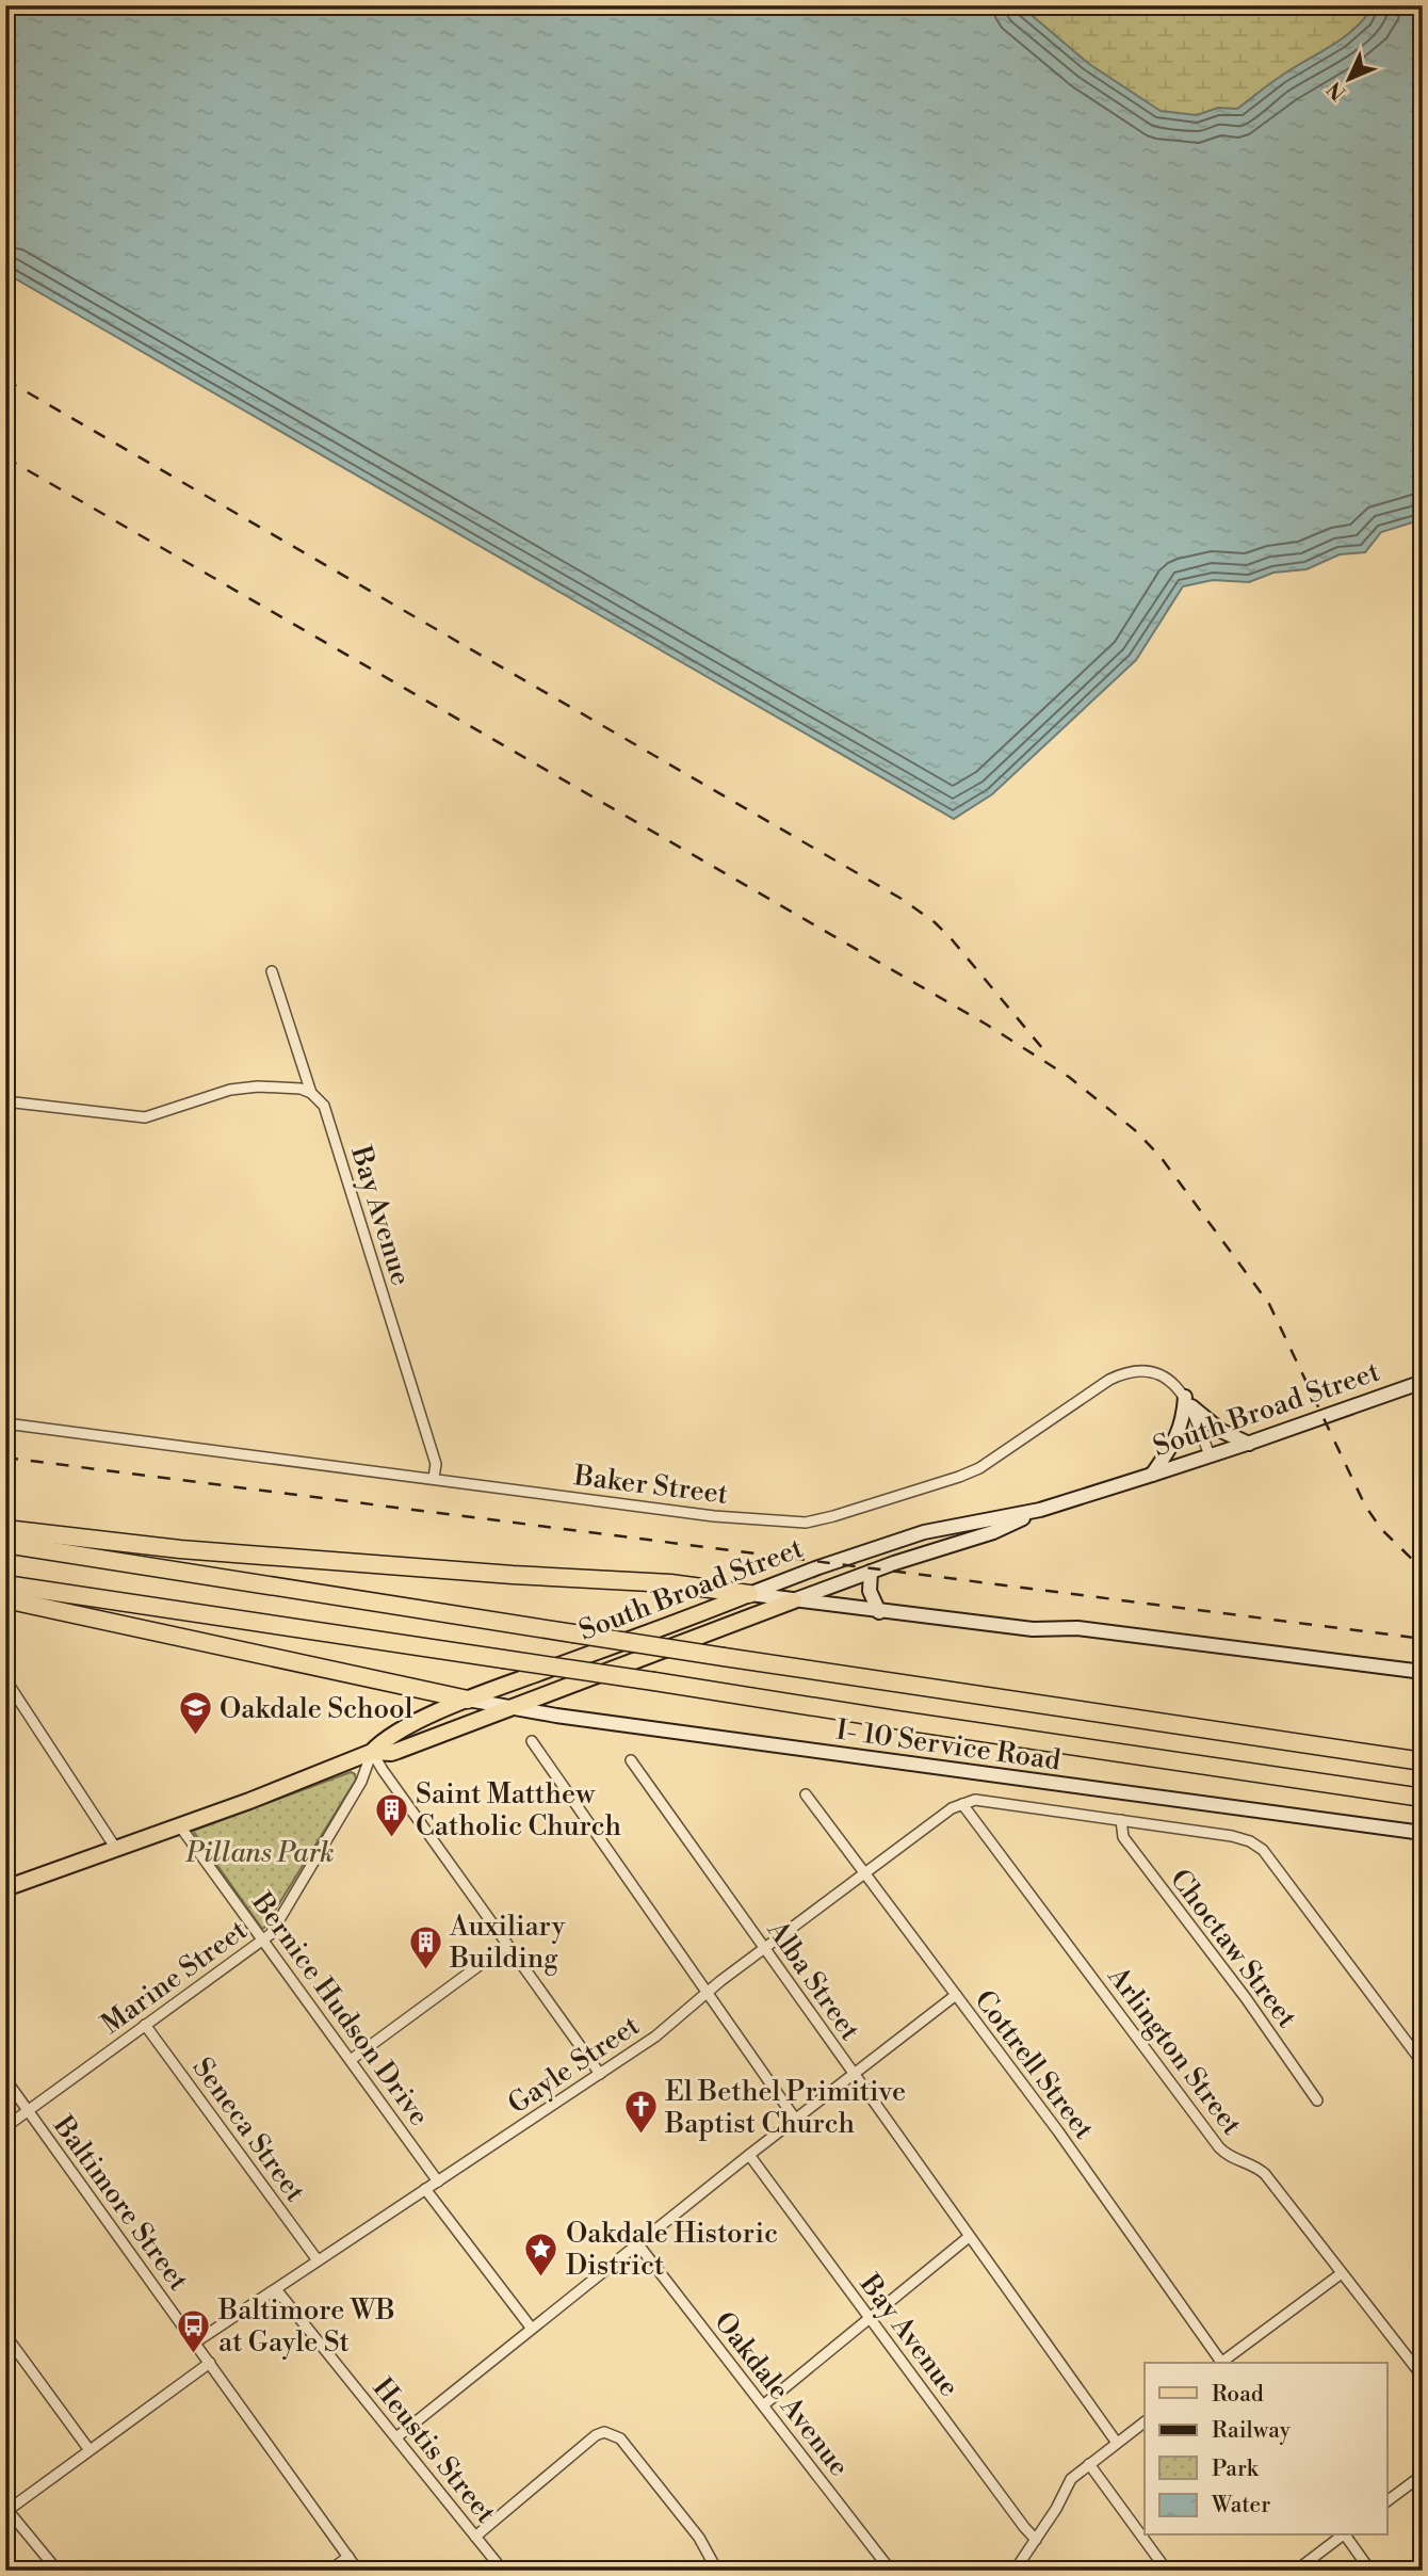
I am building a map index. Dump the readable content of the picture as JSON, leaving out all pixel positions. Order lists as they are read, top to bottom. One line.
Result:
{"streets":{"main road":["South Broad Street","I- 10 Service Road"],"street":["Bay Avenue","Baker Street","Choctaw Street","Marine Street","Alba Street","Bernice Hudson Drive","Arlington Street","Gayle Street","Cottrell Street","Seneca Street","Baltimore Street","Oakdale Avenue","Heustis Street"]},"crossings":[["Bay Avenue","Baker Street"],["South Broad Street","Baker Street"],["South Broad Street","I- 10 Service Road"],["South Broad Street","Marine Street"],["South Broad Street","Bernice Hudson Drive"],["Marine Street","Bernice Hudson Drive"],["Marine Street","Seneca Street"],["Marine Street","Baltimore Street"],["Alba Street","Gayle Street"],["Bernice Hudson Drive","Gayle Street"],["Arlington Street","Gayle Street"],["Gayle Street","Cottrell Street"],["Gayle Street","Seneca Street"],["Gayle Street","Baltimore Street"],["Gayle Street","Heustis Street"]],"parks":["Pillans Park"],"places":{"school or university":["Oakdale School"],"building":["Saint Matthew Catholic Church","Auxiliary Building"],"church":["El Bethel Primitive Baptist Church"],"place":["Oakdale Historic District"],"bus stop":["Baltimore WB at Gayle St"]},"legend":["Road","Railway","Park","Water"],"north":"bottom left"}
